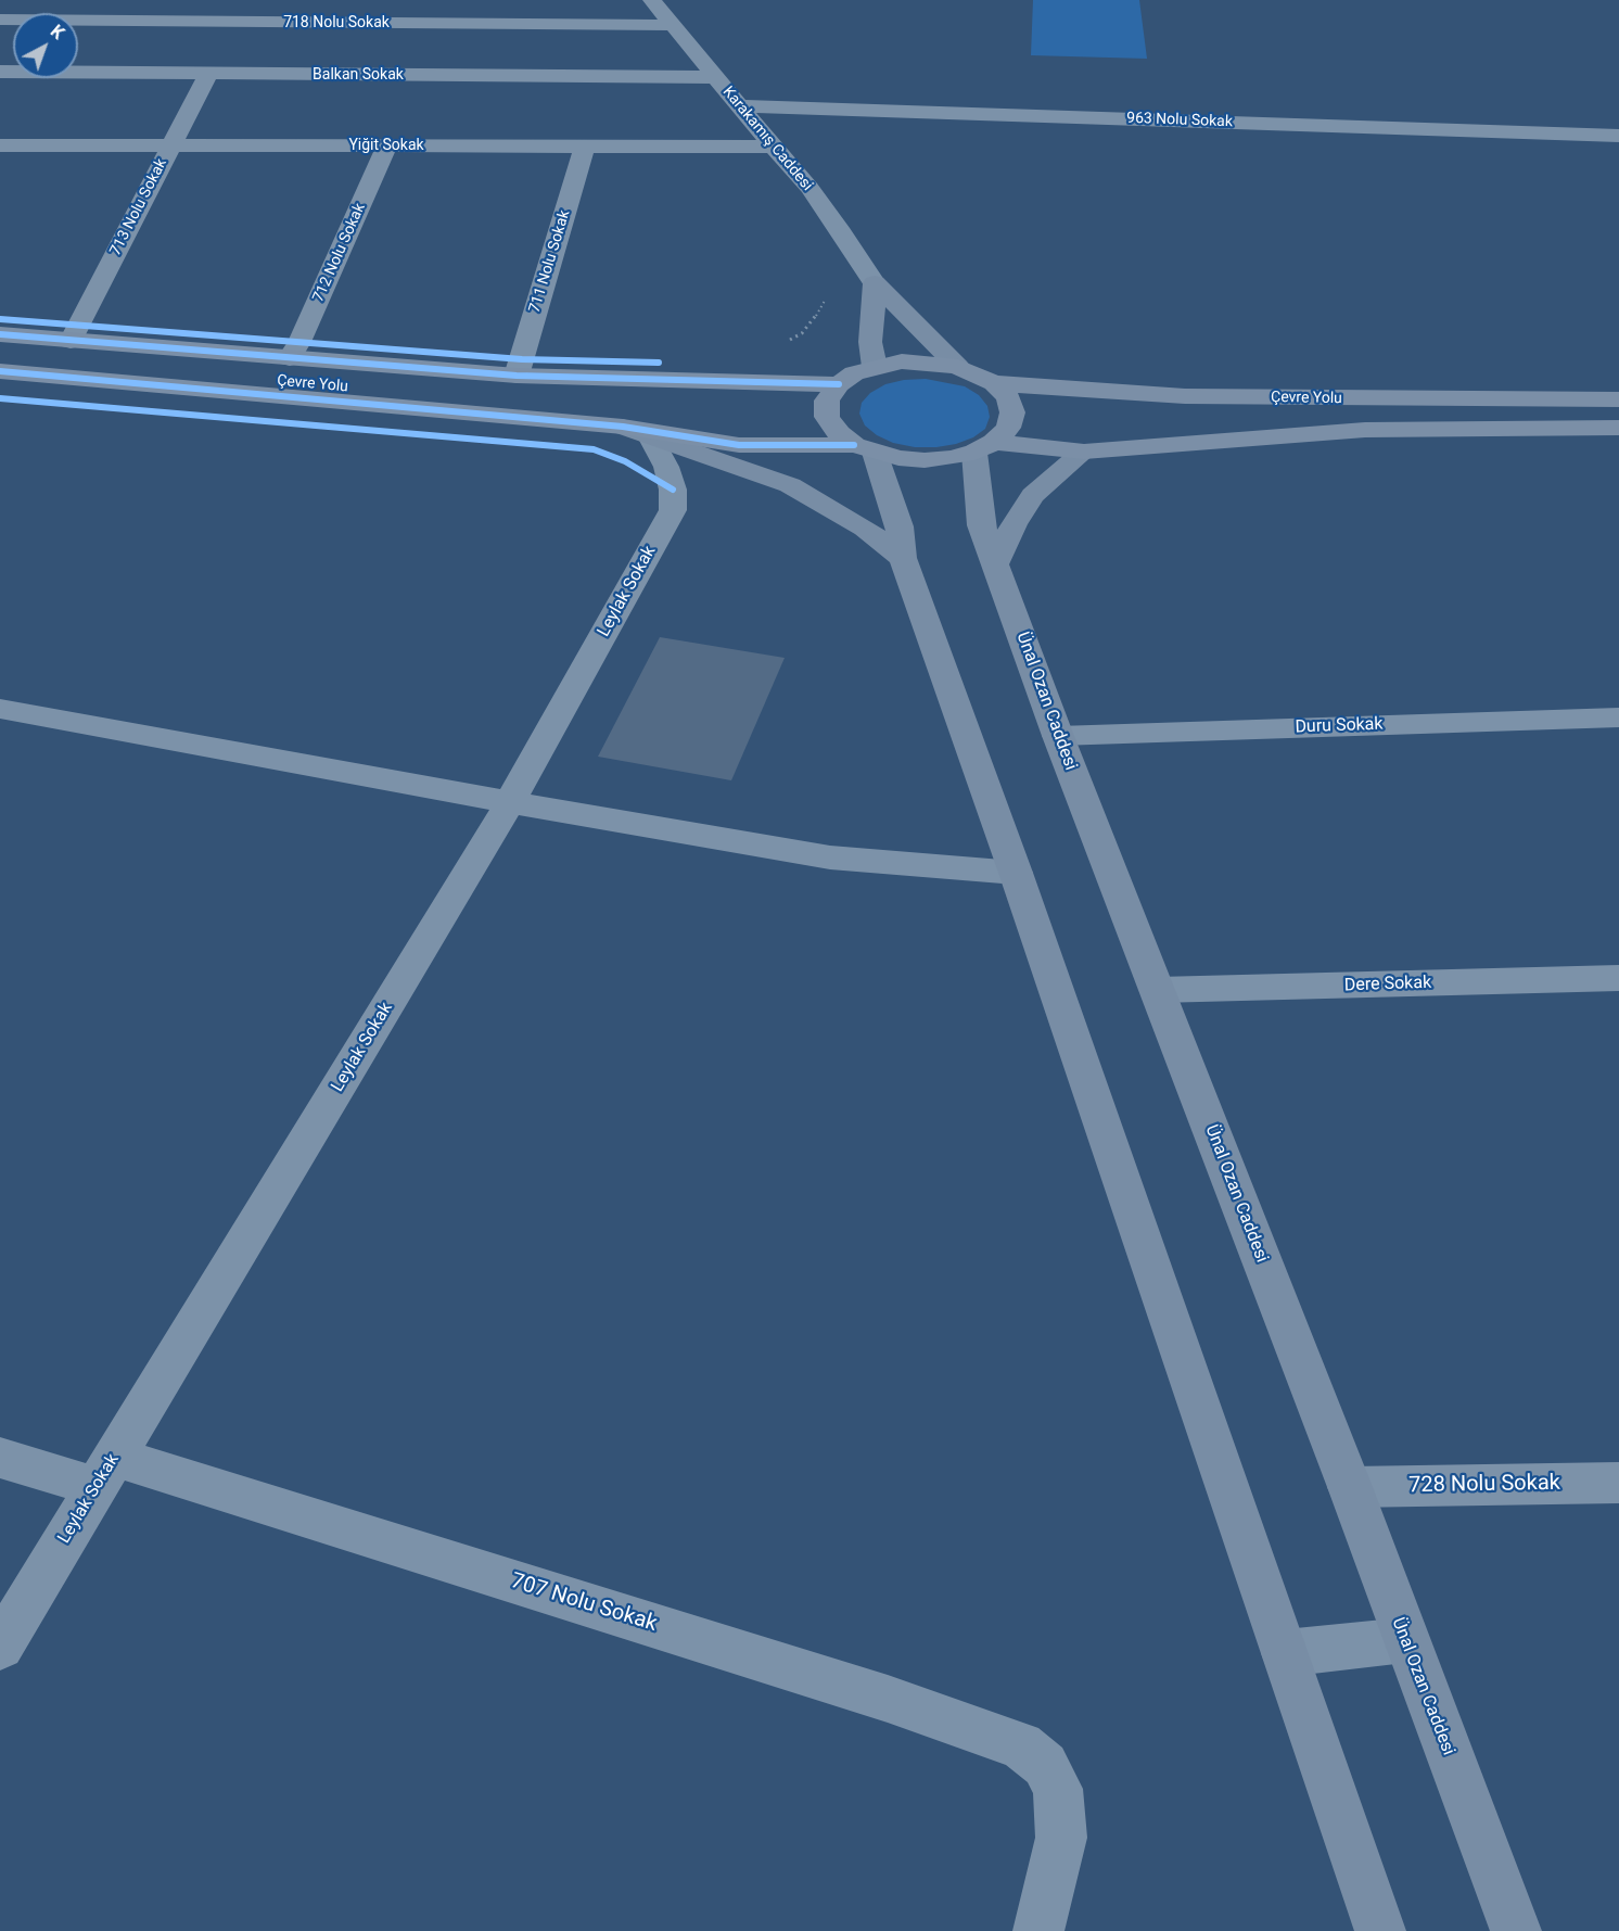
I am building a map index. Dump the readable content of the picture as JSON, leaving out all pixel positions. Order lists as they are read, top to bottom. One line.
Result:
{"streets":{"main road":["Çevre Yolu","Ünal Ozan Caddesi"],"street":["718 Nolu Sokak","Balkan Sokak","963 Nolu Sokak","Karakamış Caddesi","Yiğit Sokak","713 Nolu Sokak","712 Nolu Sokak","711 Nolu Sokak","Leylak Sokak","Duru Sokak","Dere Sokak","728 Nolu Sokak","707 Nolu Sokak"]},"crossings":[["718 Nolu Sokak","Karakamış Caddesi"],["Balkan Sokak","Karakamış Caddesi"],["Balkan Sokak","713 Nolu Sokak"],["963 Nolu Sokak","Karakamış Caddesi"],["Karakamış Caddesi","Yiğit Sokak"],["Yiğit Sokak","713 Nolu Sokak"],["Yiğit Sokak","712 Nolu Sokak"],["Yiğit Sokak","711 Nolu Sokak"],["713 Nolu Sokak","Çevre Yolu"],["712 Nolu Sokak","Çevre Yolu"],["711 Nolu Sokak","Çevre Yolu"],["Çevre Yolu","Leylak Sokak"],["Çevre Yolu","Ünal Ozan Caddesi"],["Leylak Sokak","707 Nolu Sokak"],["Ünal Ozan Caddesi","Duru Sokak"],["Ünal Ozan Caddesi","Dere Sokak"],["Ünal Ozan Caddesi","728 Nolu Sokak"]],"north":"top right"}
